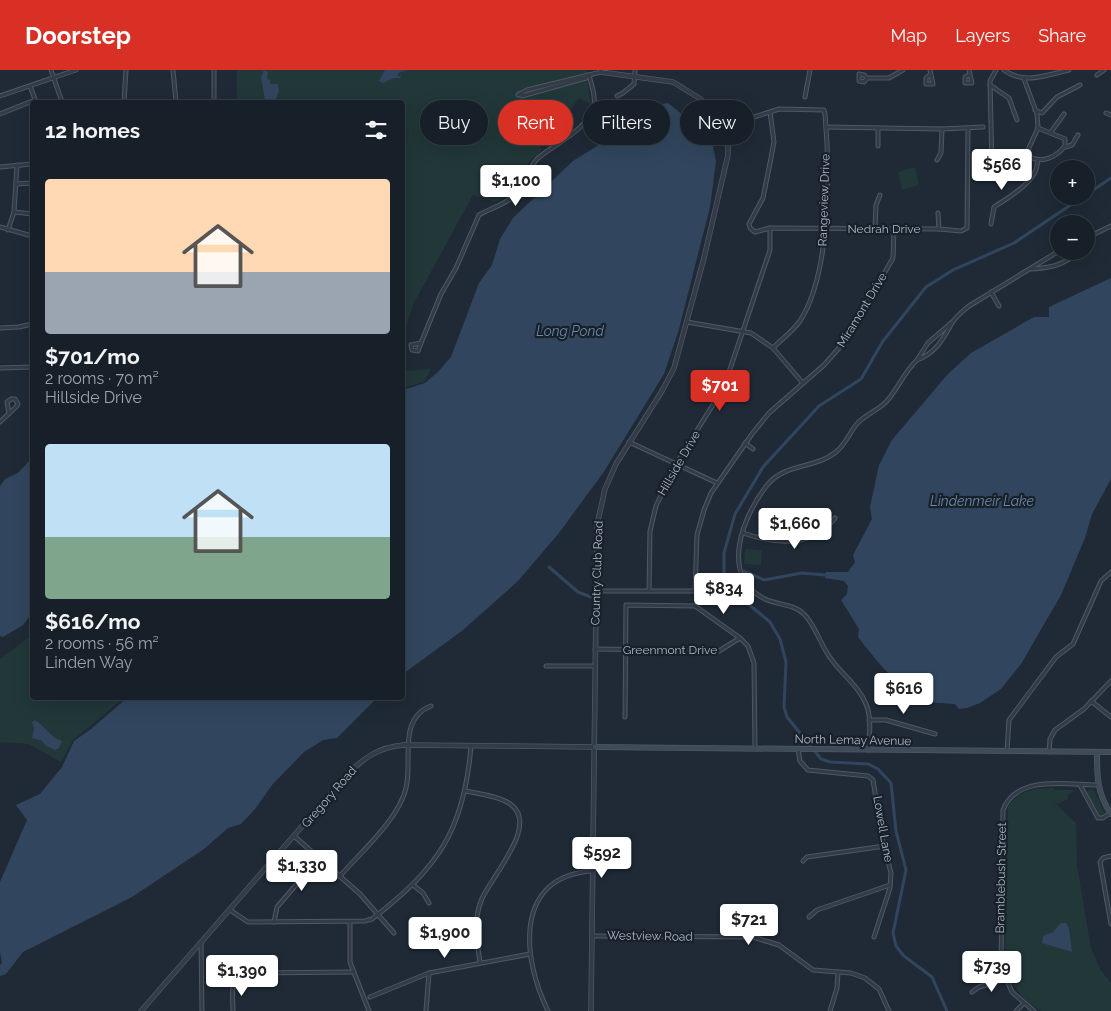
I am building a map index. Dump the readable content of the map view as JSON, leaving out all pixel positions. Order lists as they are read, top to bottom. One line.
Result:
{"streets":{"main road":["North Lemay Avenue"],"street":["Rangeview Drive","Nedrah Drive","Miramont Drive","Hillside Drive","Country Club Road","Greenmont Drive","Gregory Road","Lowell Lane","Bramblebush Street","Westview Road"]},"crossings":[["Rangeview Drive","Nedrah Drive"],["Nedrah Drive","Miramont Drive"],["Nedrah Drive","Hillside Drive"],["Miramont Drive","Hillside Drive"],["Country Club Road","Greenmont Drive"],["Country Club Road","North Lemay Avenue"],["Country Club Road","Gregory Road"],["Country Club Road","Westview Road"],["North Lemay Avenue","Gregory Road"],["North Lemay Avenue","Lowell Lane"]],"water":["Long Pond","Lindenmeir Lake"],"page":{"header":"Doorstep","nav":["Map","Layers","Share"],"chip":["Buy","Rent","Filters","New"],"heading":"12 homes","price":["$566","$1,100","$701","$1,660","$834","$616","$592","$1,330","$721","$1,900","$739","$1,390"],"map_buttons":["+","−"],"list":[{"name":"$701/mo","note":"2 rooms · 70 m² · Hillside Drive"},{"name":"$616/mo","note":"2 rooms · 56 m² · Linden Way"}]}}
